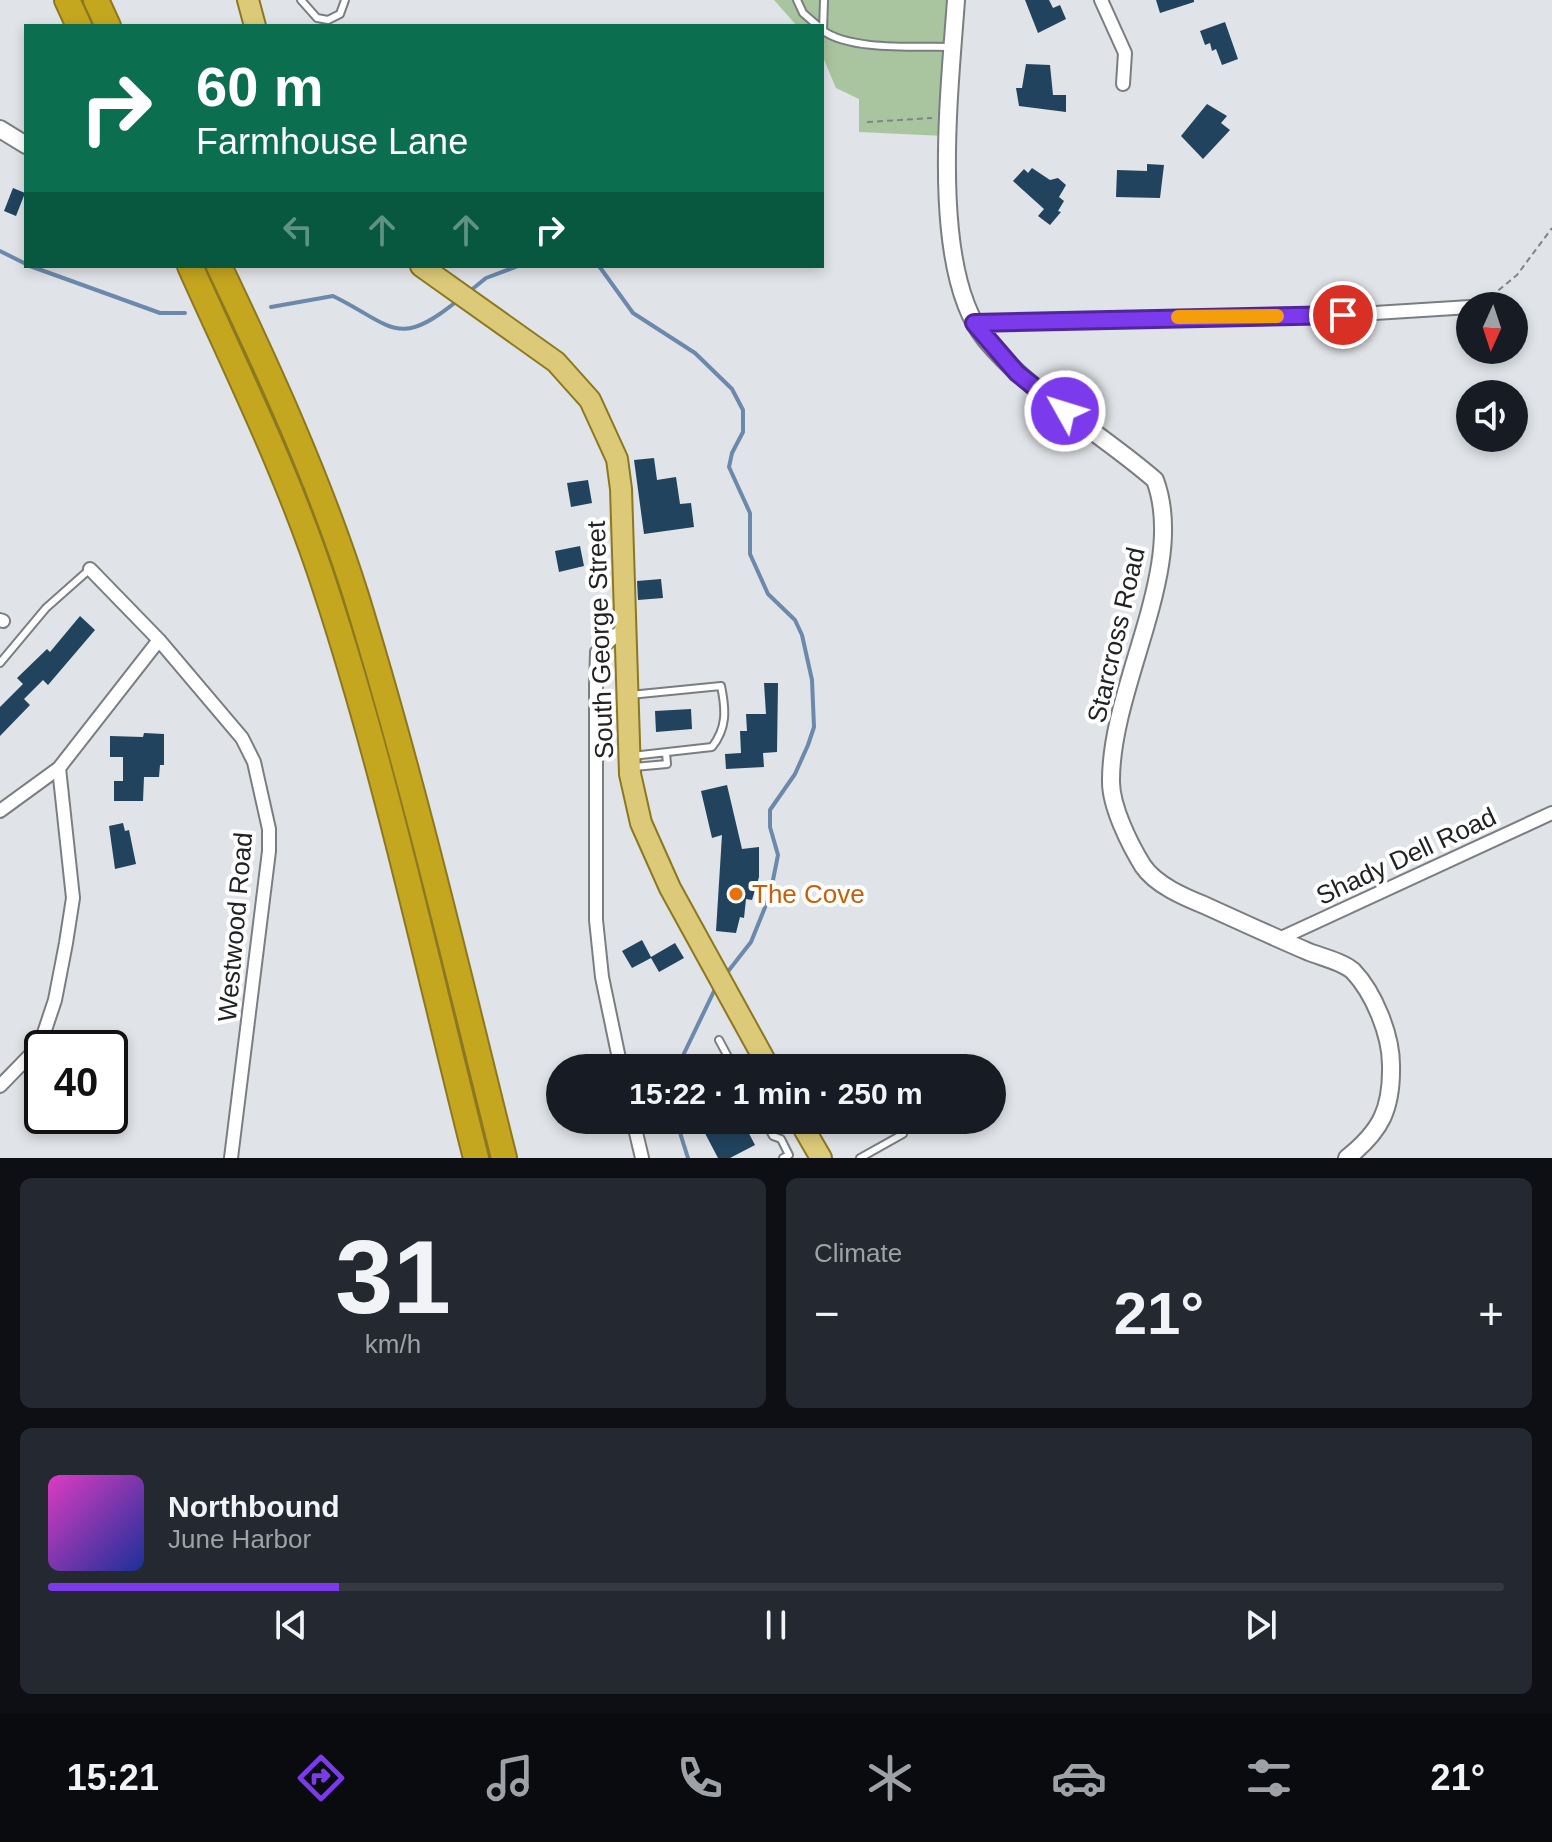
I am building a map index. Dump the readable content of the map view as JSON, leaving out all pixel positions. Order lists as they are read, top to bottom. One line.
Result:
{"streets":{"main road":["South George Street"],"street":["Starcross Road","Shady Dell Road","Westwood Road"]},"crossings":[["Starcross Road","Shady Dell Road"]],"places":["The Cove"],"north":"bottom","page":{"turn":["60 m","Farmhouse Lane"],"limit":"40","trip":"15:22 · 1 min · 250 m","tile":[["31","km/h"],"Climate"],"heat":["−","21°","+"],"song":["Northbound","June Harbor"],"tabs":["15:21","21°"]}}
